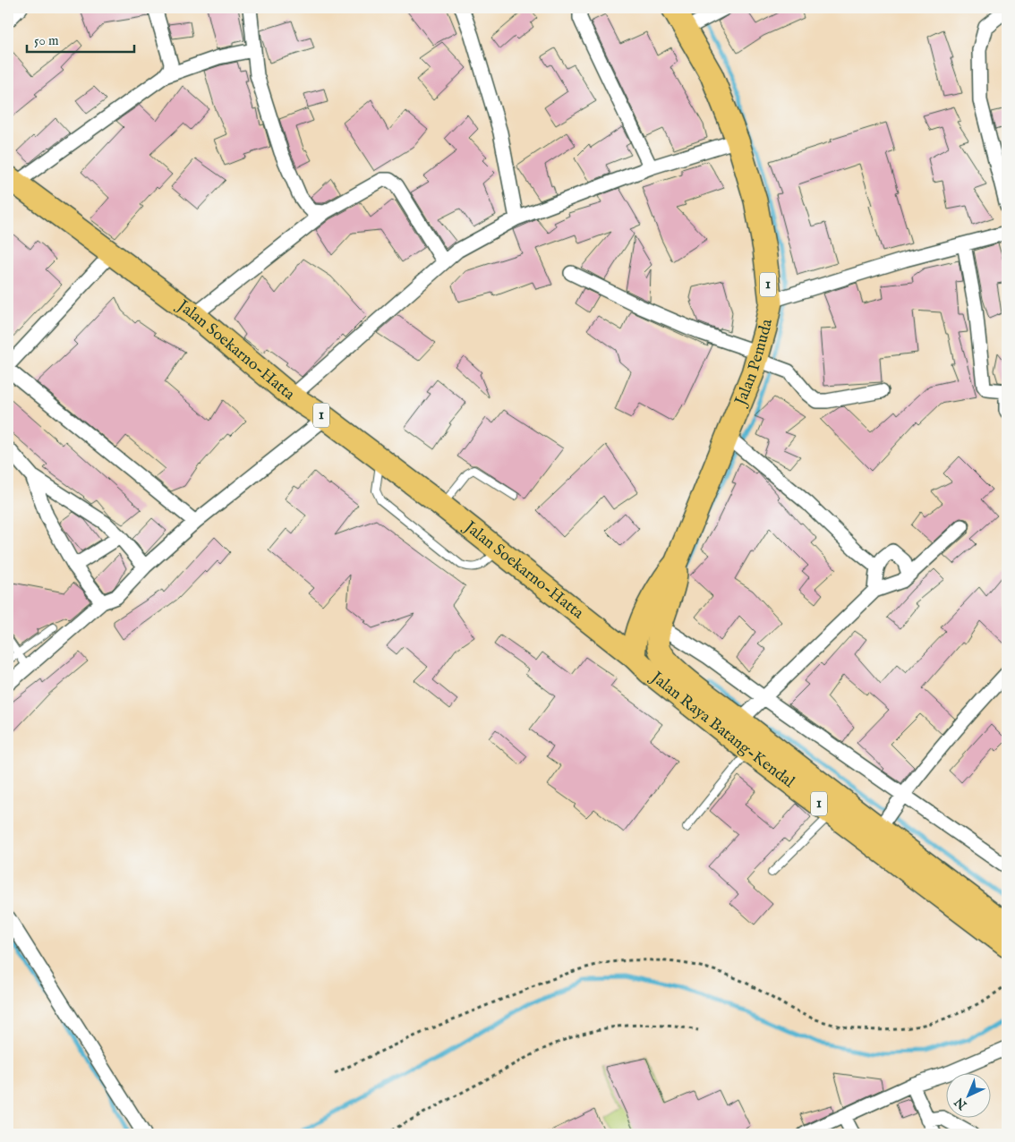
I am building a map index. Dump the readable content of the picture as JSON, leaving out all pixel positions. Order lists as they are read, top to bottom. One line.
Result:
{"streets":{"highway":["1","Jalan Soekarno-Hatta","Jalan Pemuda","Jalan Raya Batang-Kendal"]},"crossings":[["Jalan Soekarno-Hatta","Jalan Pemuda"],["Jalan Soekarno-Hatta","Jalan Raya Batang-Kendal"],["Jalan Pemuda","Jalan Raya Batang-Kendal"]],"scale_bar":"50 m","north":"bottom left"}
